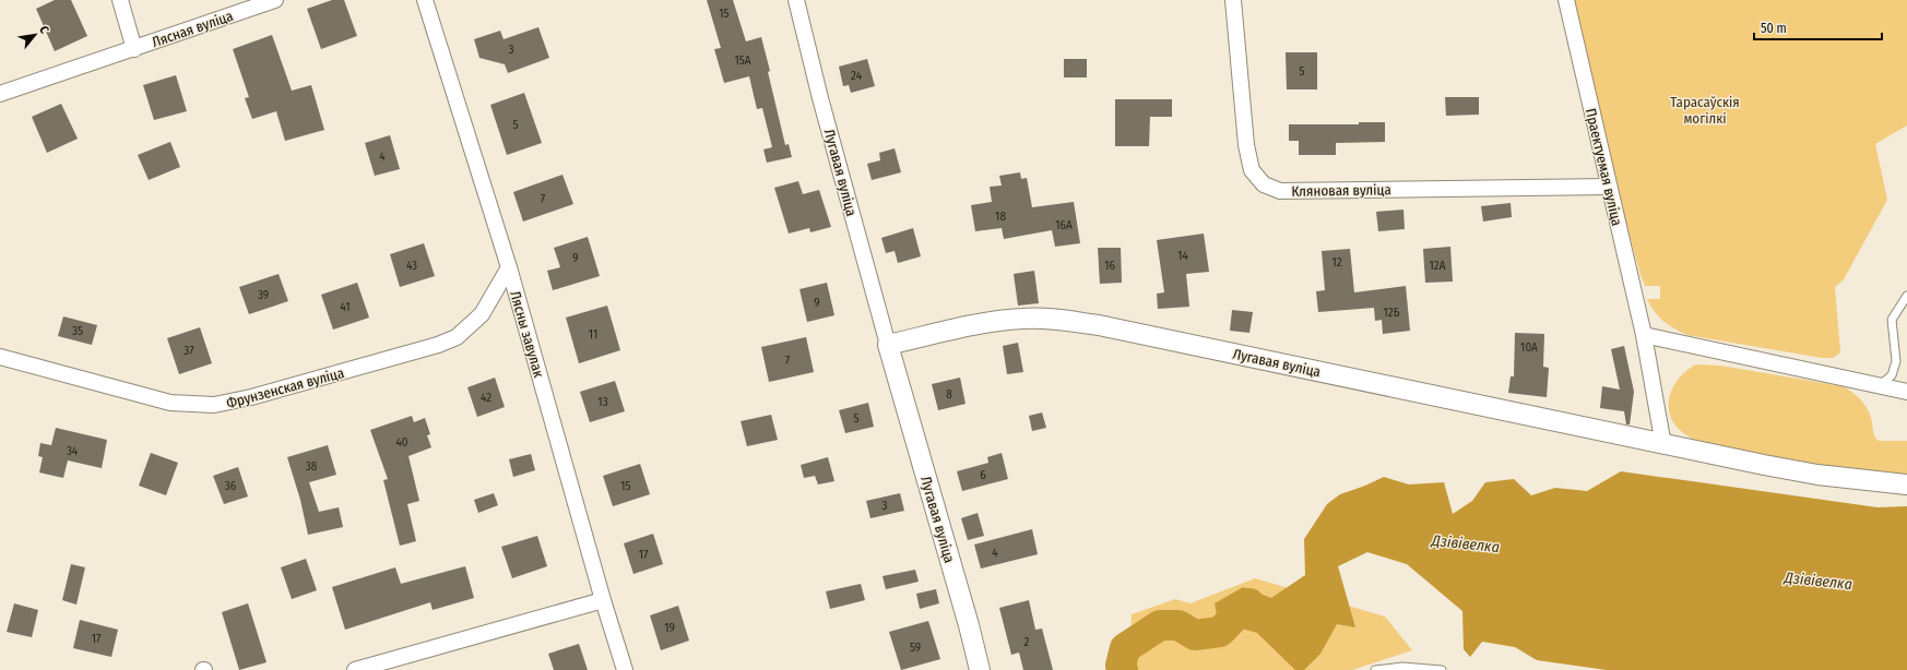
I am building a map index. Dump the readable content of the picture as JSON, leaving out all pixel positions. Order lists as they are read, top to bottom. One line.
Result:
{"streets":{"street":["Лясная вуліца","Праектуемая вуліца","Лугавая вуліца","Кляновая вуліца","Лясны завулак","Фрунзенская вуліца"]},"crossings":[["Праектуемая вуліца","Лугавая вуліца"],["Праектуемая вуліца","Кляновая вуліца"],["Лясны завулак","Фрунзенская вуліца"]],"water":["Дзівівелка"],"parks":["Тарасаўскія могілкі"],"house_numbers":["15","3","15А","5","24","5","4","7","18","16А","14","9","12","43","16","12А","39","9","41","12Б","35","11","10А","37","7","8","42","13","5","40","34","38","6","36","15","3","4","17","19","17","2","59"],"scale_bar":"50 m","north":"top right"}
